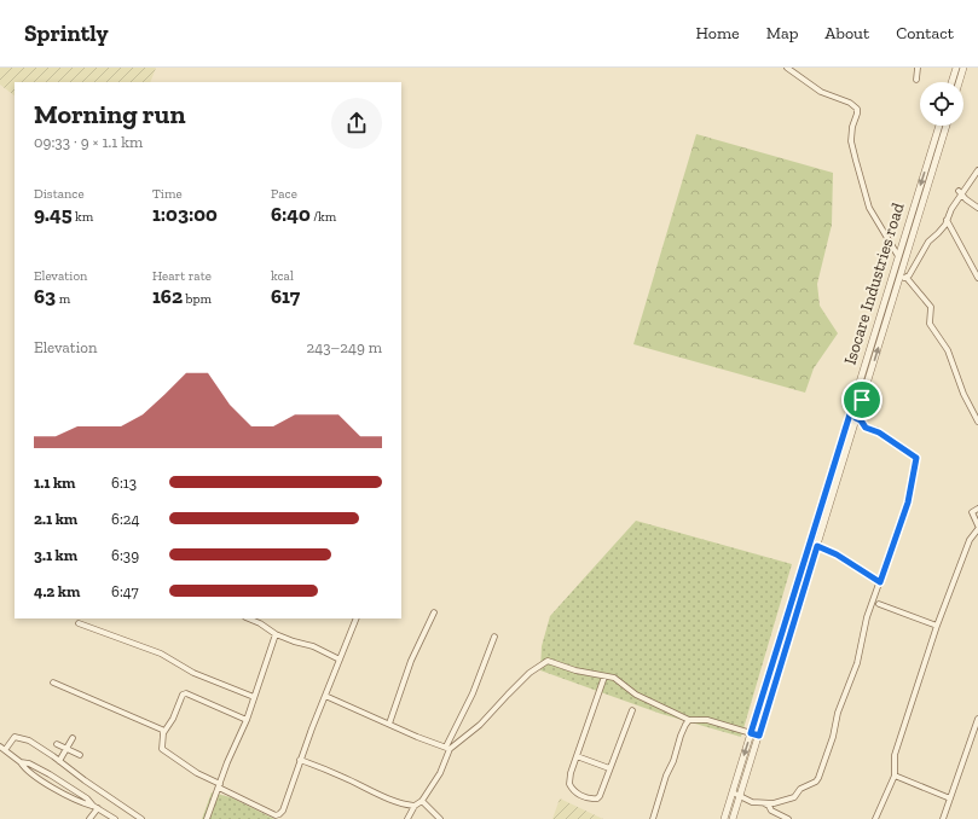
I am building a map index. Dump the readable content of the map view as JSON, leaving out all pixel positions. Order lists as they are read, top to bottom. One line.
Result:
{"streets":{"street":["Isocare Industries road"]},"page":{"header":"Sprintly","nav":["Home","Map","About","Contact"],"heading":["Morning run","09:33 · 9 × 1.1 km"],"stats":[["Distance","9.45 km"],["Time","1:03:00"],["Pace","6:40 /km"],["Elevation","63 m"],["Heart rate","162 bpm"],["kcal","617"]],"chart":["Elevation","243–249 m"],"list":[{"name":"1.1 km","note":"6:13"},{"name":"2.1 km","note":"6:24"},{"name":"3.1 km","note":"6:39"},{"name":"4.2 km","note":"6:47"}]}}
